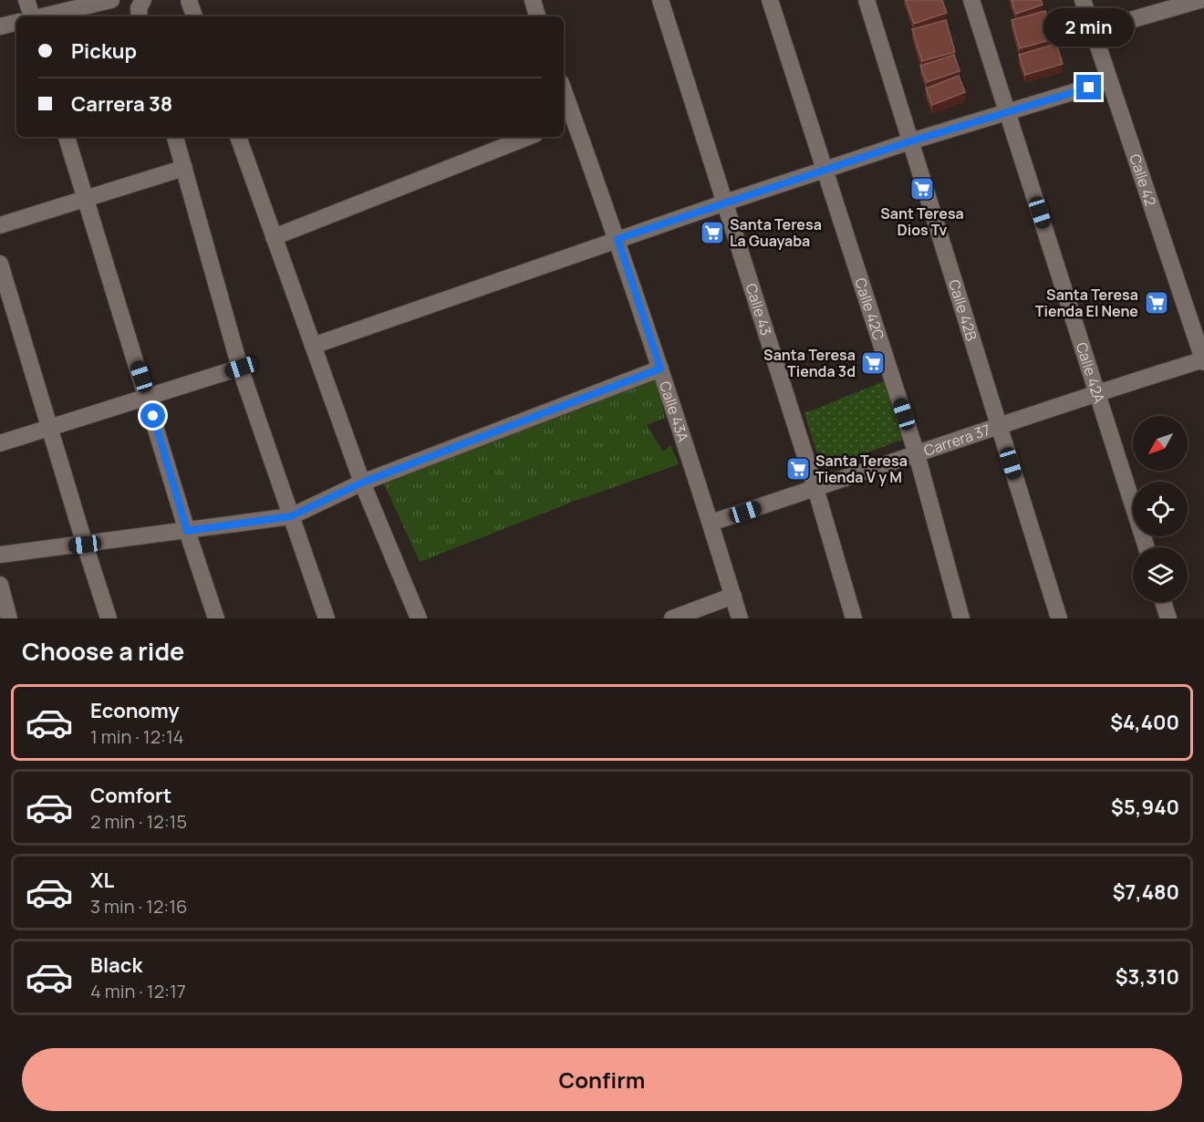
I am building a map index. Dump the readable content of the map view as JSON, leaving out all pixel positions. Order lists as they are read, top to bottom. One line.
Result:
{"streets":{"street":["Calle 42","Calle 42C","Calle 43","Calle 42B","Calle 42A","Calle 43A","Carrera 37"]},"crossings":[["Calle 42","Carrera 37"],["Calle 42C","Carrera 37"],["Calle 43","Carrera 37"],["Calle 42B","Carrera 37"],["Calle 42A","Carrera 37"],["Calle 43A","Carrera 37"]],"places":{"supermarket":["Sant Teresa Dios Tv","Santa Teresa La Guayaba","Santa Teresa Tienda El Nene","Santa Teresa Tienda 3d","Santa Teresa Tienda V y M"]},"north":"bottom left","page":{"bubble":"2 min","banner":["Pickup","Carrera 38"],"heading":"Choose a ride","list":[{"name":"Economy","note":"1 min · 12:14","value":"$4,400"},{"name":"Comfort","note":"2 min · 12:15","value":"$5,940"},{"name":"XL","note":"3 min · 12:16","value":"$7,480"},{"name":"Black","note":"4 min · 12:17","value":"$3,310"}],"buttons":"Confirm"}}
